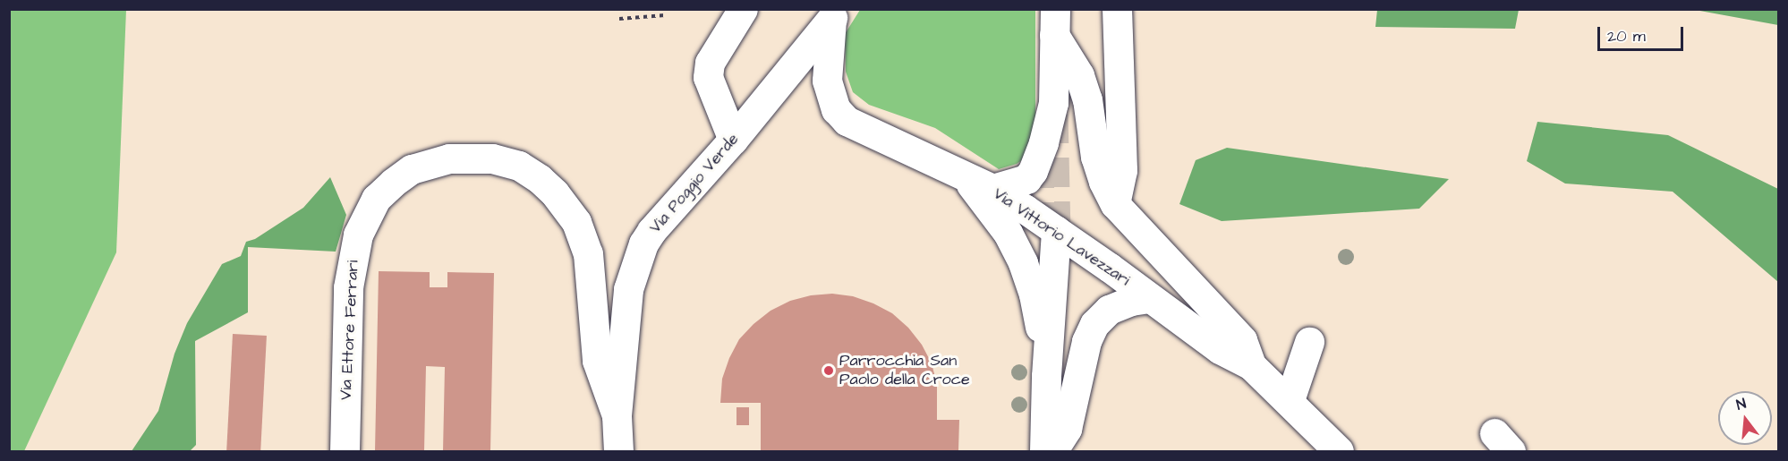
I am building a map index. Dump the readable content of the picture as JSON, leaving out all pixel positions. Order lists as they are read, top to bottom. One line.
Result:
{"streets":{"street":["Via Poggio Verde","Via Vittorio Lavezzari","Via Ettore Ferrari"]},"crossings":[["Via Poggio Verde","Via Vittorio Lavezzari"],["Via Poggio Verde","Via Ettore Ferrari"]],"places":["Parrocchia San Paolo della Croce"],"scale_bar":"20 m","north":"top"}
